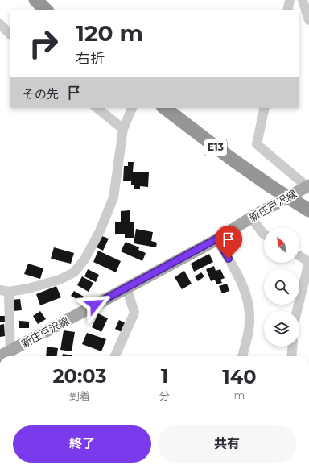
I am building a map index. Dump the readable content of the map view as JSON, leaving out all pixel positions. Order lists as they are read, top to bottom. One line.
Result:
{"streets":{"highway":["E13"],"main road":["新庄戸沢線"]},"north":"top left","page":{"turn":["120 m","右折"],"then":"その先","eta":["20:03","到着","1","分","140","m"],"buttons":["終了","共有"]}}
